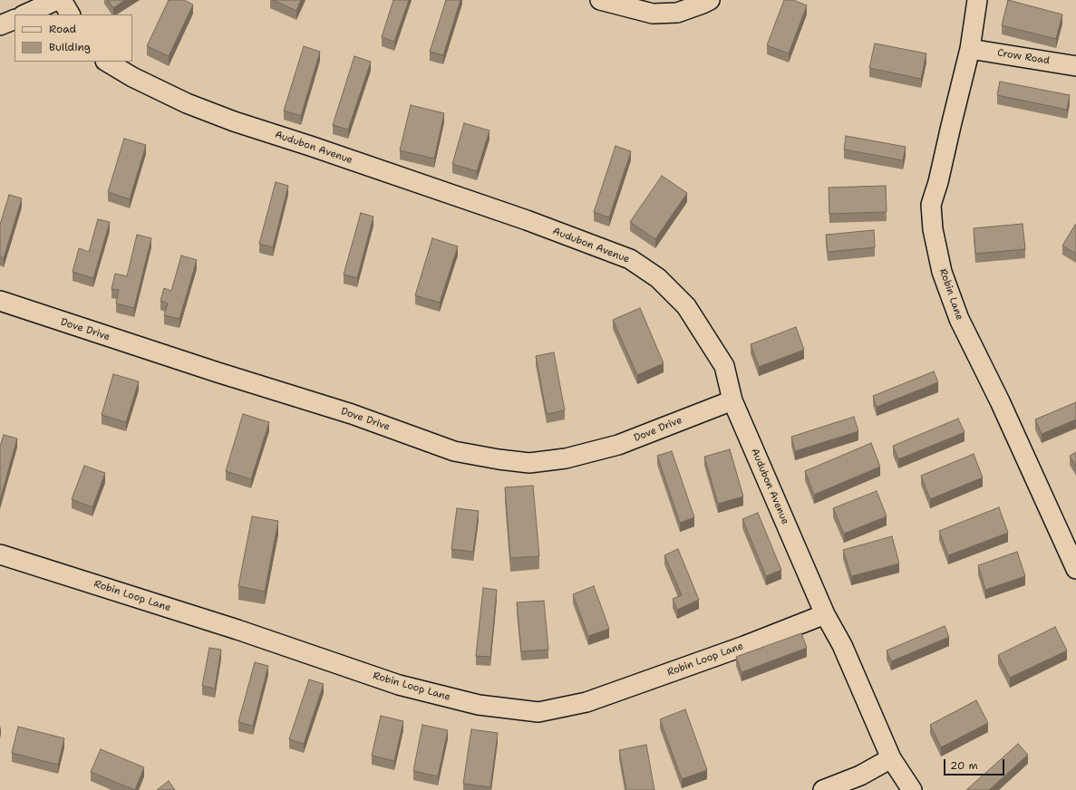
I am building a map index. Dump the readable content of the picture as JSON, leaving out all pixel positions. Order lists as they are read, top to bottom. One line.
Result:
{"streets":{"street":["Crow Road","Audubon Avenue","Robin Lane","Dove Drive","Robin Loop Lane"]},"crossings":[["Crow Road","Robin Lane"],["Audubon Avenue","Dove Drive"],["Audubon Avenue","Robin Loop Lane"]],"legend":["Road","Building"],"scale_bar":"20 m"}
